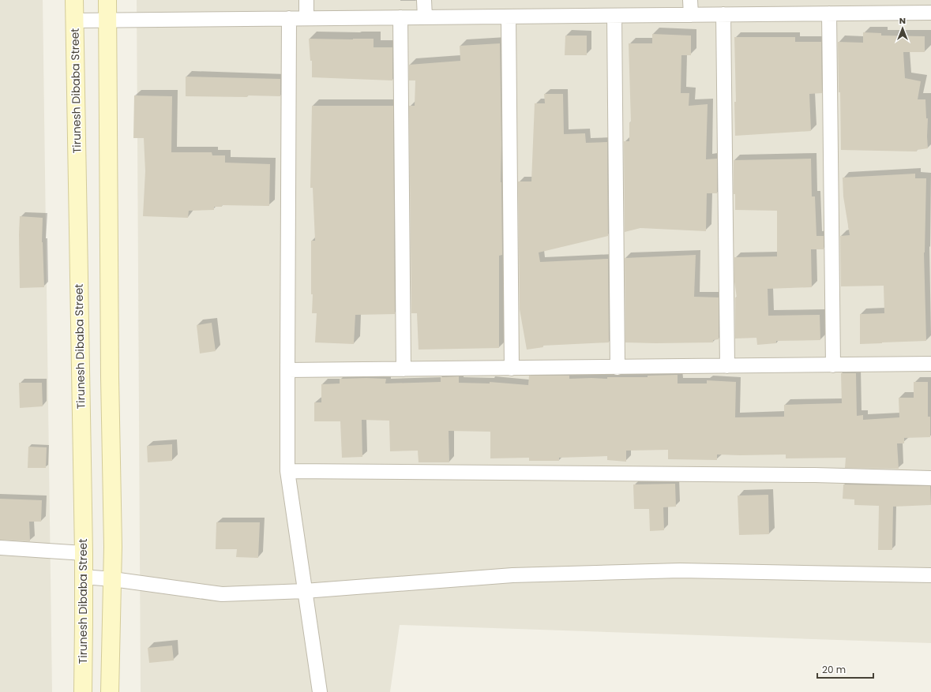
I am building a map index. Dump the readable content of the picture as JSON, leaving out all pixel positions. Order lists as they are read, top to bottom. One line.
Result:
{"streets":{"street":["Tirunesh Dibaba Street"]},"scale_bar":"20 m","north":"top"}
